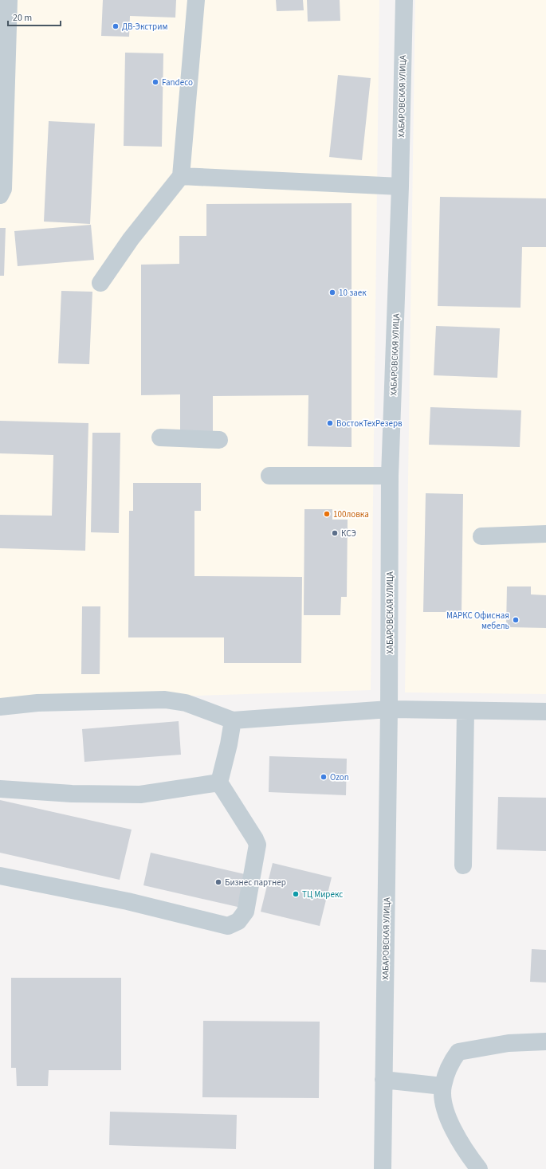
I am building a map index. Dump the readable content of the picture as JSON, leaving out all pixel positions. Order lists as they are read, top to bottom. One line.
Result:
{"streets":{"street":["ХАБАРОВСКАЯ УЛИЦА"]},"places":["ДВ-Экстрим","Fandeco","10 заек","ВостокТехРезерв","100ловка","КСЭ","МАРКС Офисная мебель","Ozon","Бизнес партнер","ТЦ Мирекс"],"scale_bar":"20 m"}
